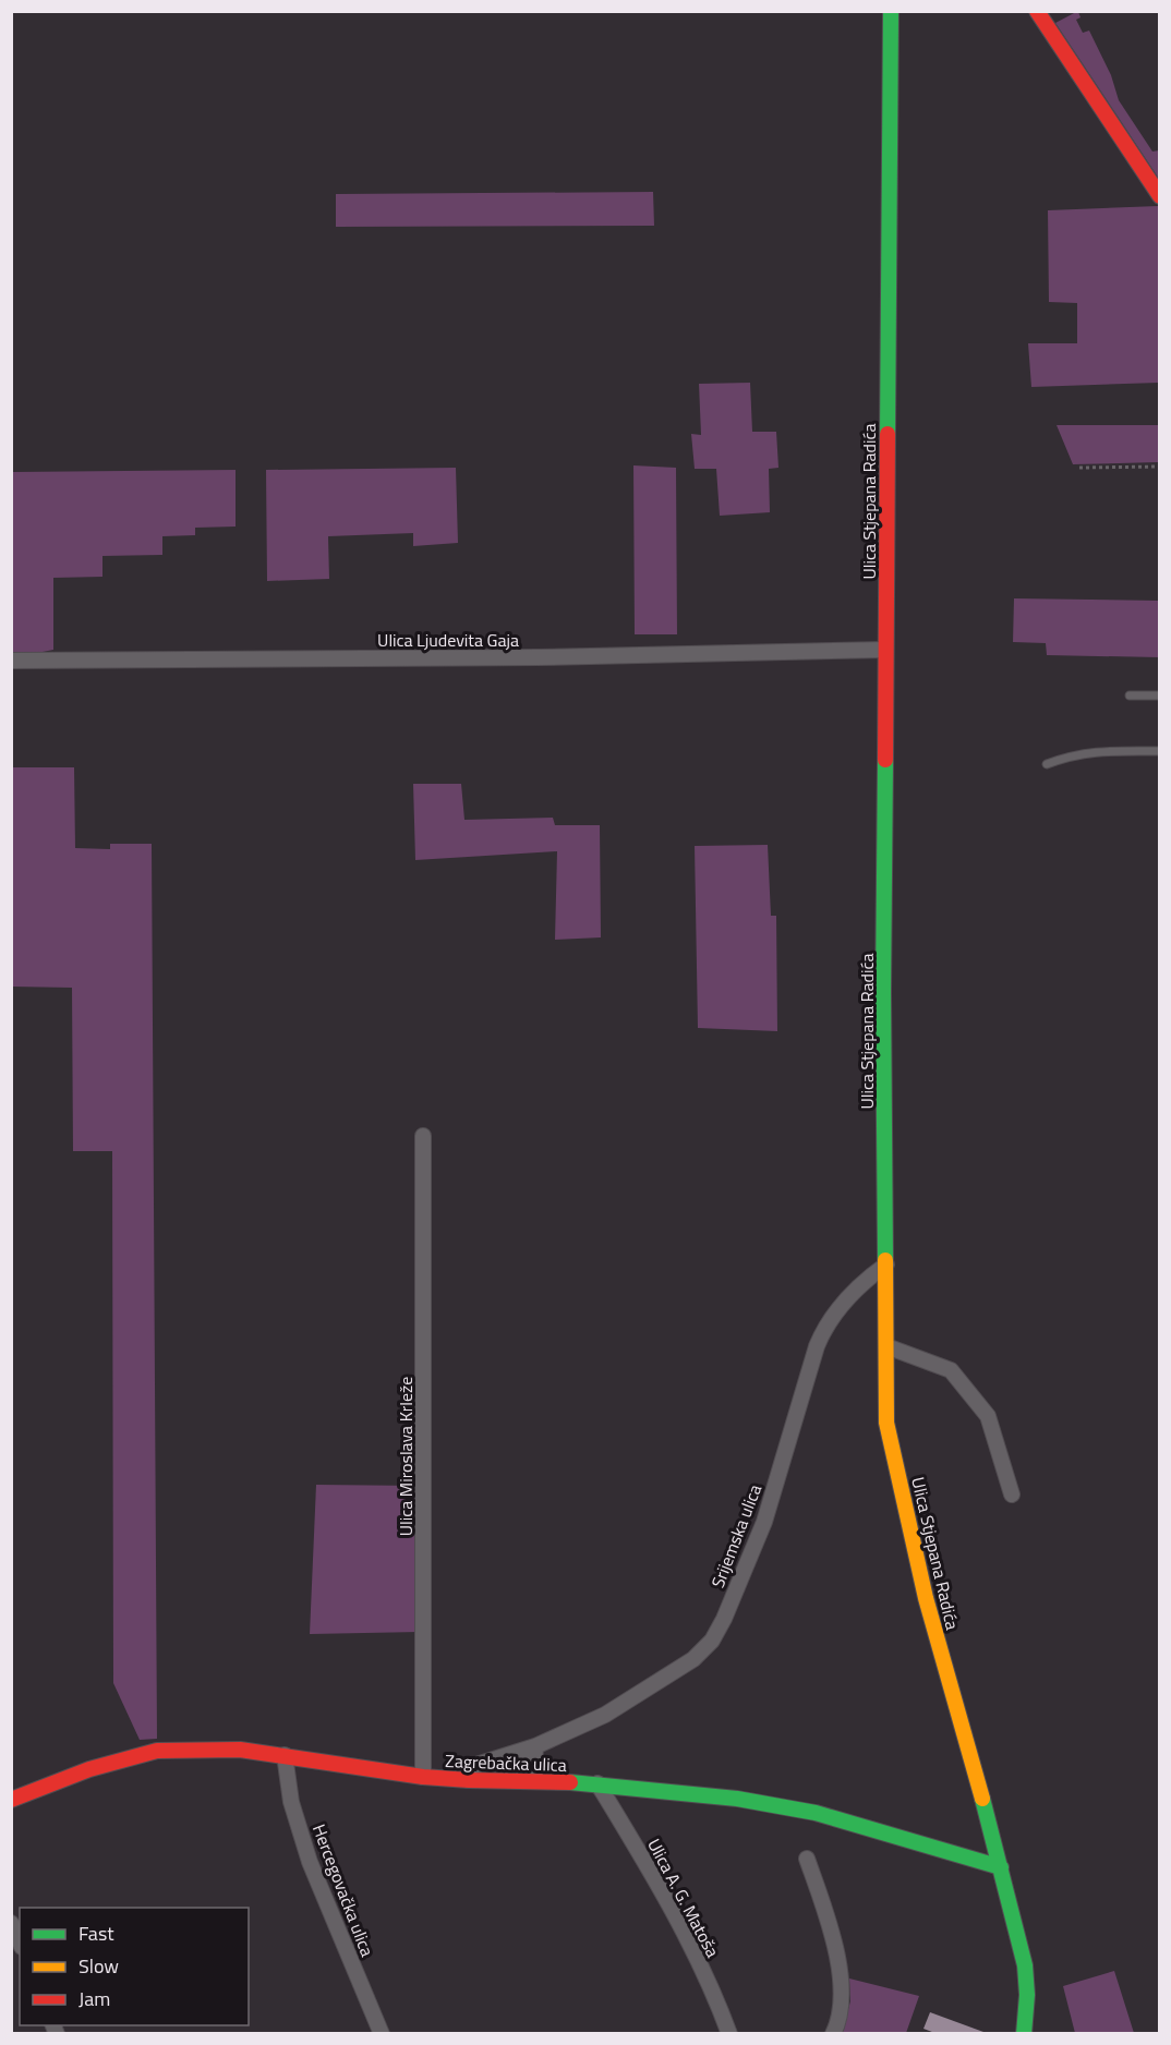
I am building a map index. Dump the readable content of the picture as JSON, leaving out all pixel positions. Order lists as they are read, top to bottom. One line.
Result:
{"streets":{"street":["Ulica Stjepana Radića","Ulica Ljudevita Gaja","Ulica Miroslava Krleže","Srijemska ulica","Zagrebačka ulica","Hercegovačka ulica","Ulica A. G. Matoša"]},"crossings":[["Ulica Stjepana Radića","Ulica Ljudevita Gaja"],["Ulica Stjepana Radića","Srijemska ulica"],["Ulica Stjepana Radića","Zagrebačka ulica"],["Ulica Miroslava Krleže","Zagrebačka ulica"],["Srijemska ulica","Zagrebačka ulica"],["Zagrebačka ulica","Hercegovačka ulica"],["Zagrebačka ulica","Ulica A. G. Matoša"]],"legend":["Fast","Slow","Jam"]}
